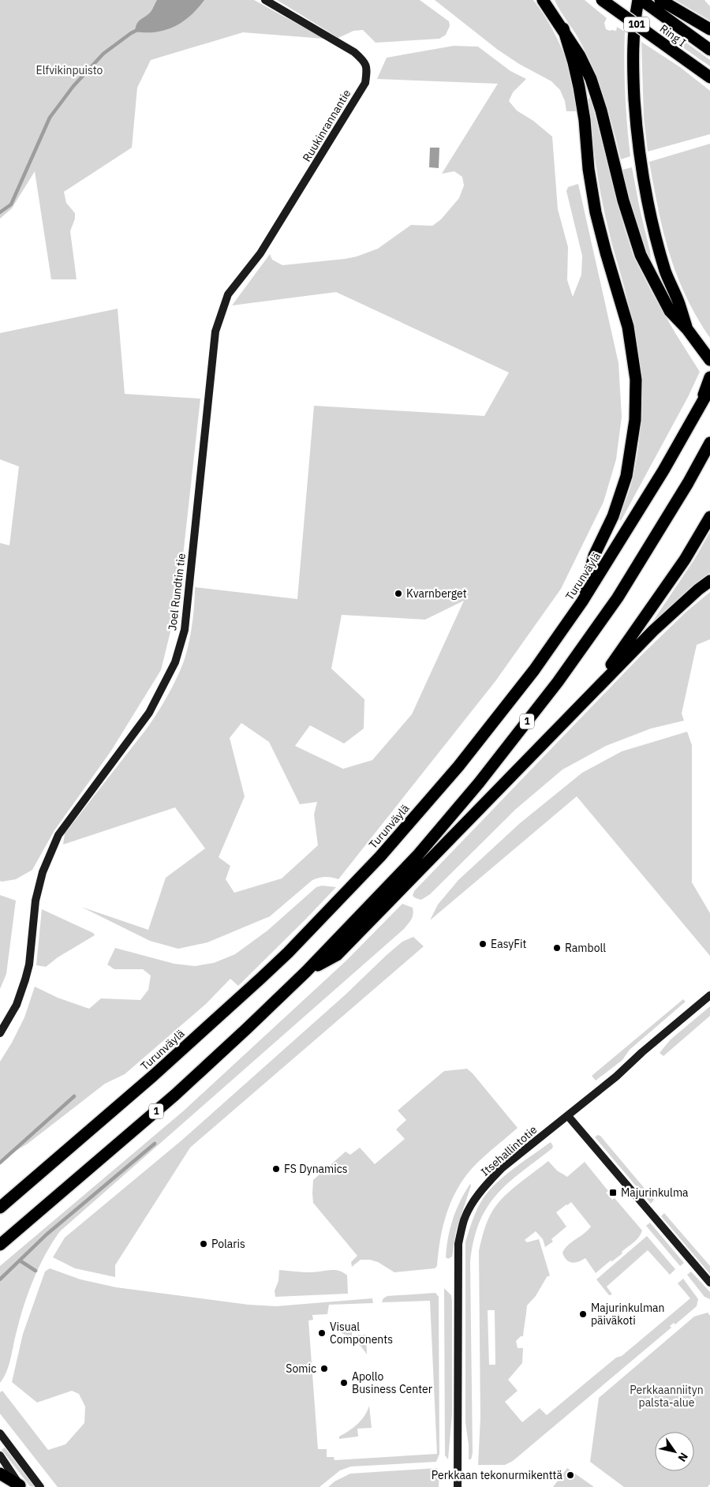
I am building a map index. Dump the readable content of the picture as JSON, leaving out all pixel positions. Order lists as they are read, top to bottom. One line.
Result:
{"streets":{"highway":["101","Ring I","Turunväylä","1"],"street":["Ruukinrannantie","Joel Rundtin tie","Itsehallintotie"]},"crossings":[["Ruukinrannantie","Joel Rundtin tie"]],"parks":["Elfvikinpuisto","Perkkaanniityn palsta-alue"],"places":{"other":["Kvarnberget","EasyFit","Ramboll","FS Dynamics","Polaris","Majurinkulman päiväkoti","Visual Components","Somic","Apollo Business Center","Perkkaan tekonurmikenttä"],"transit":["Majurinkulma"]},"north":"bottom right"}
